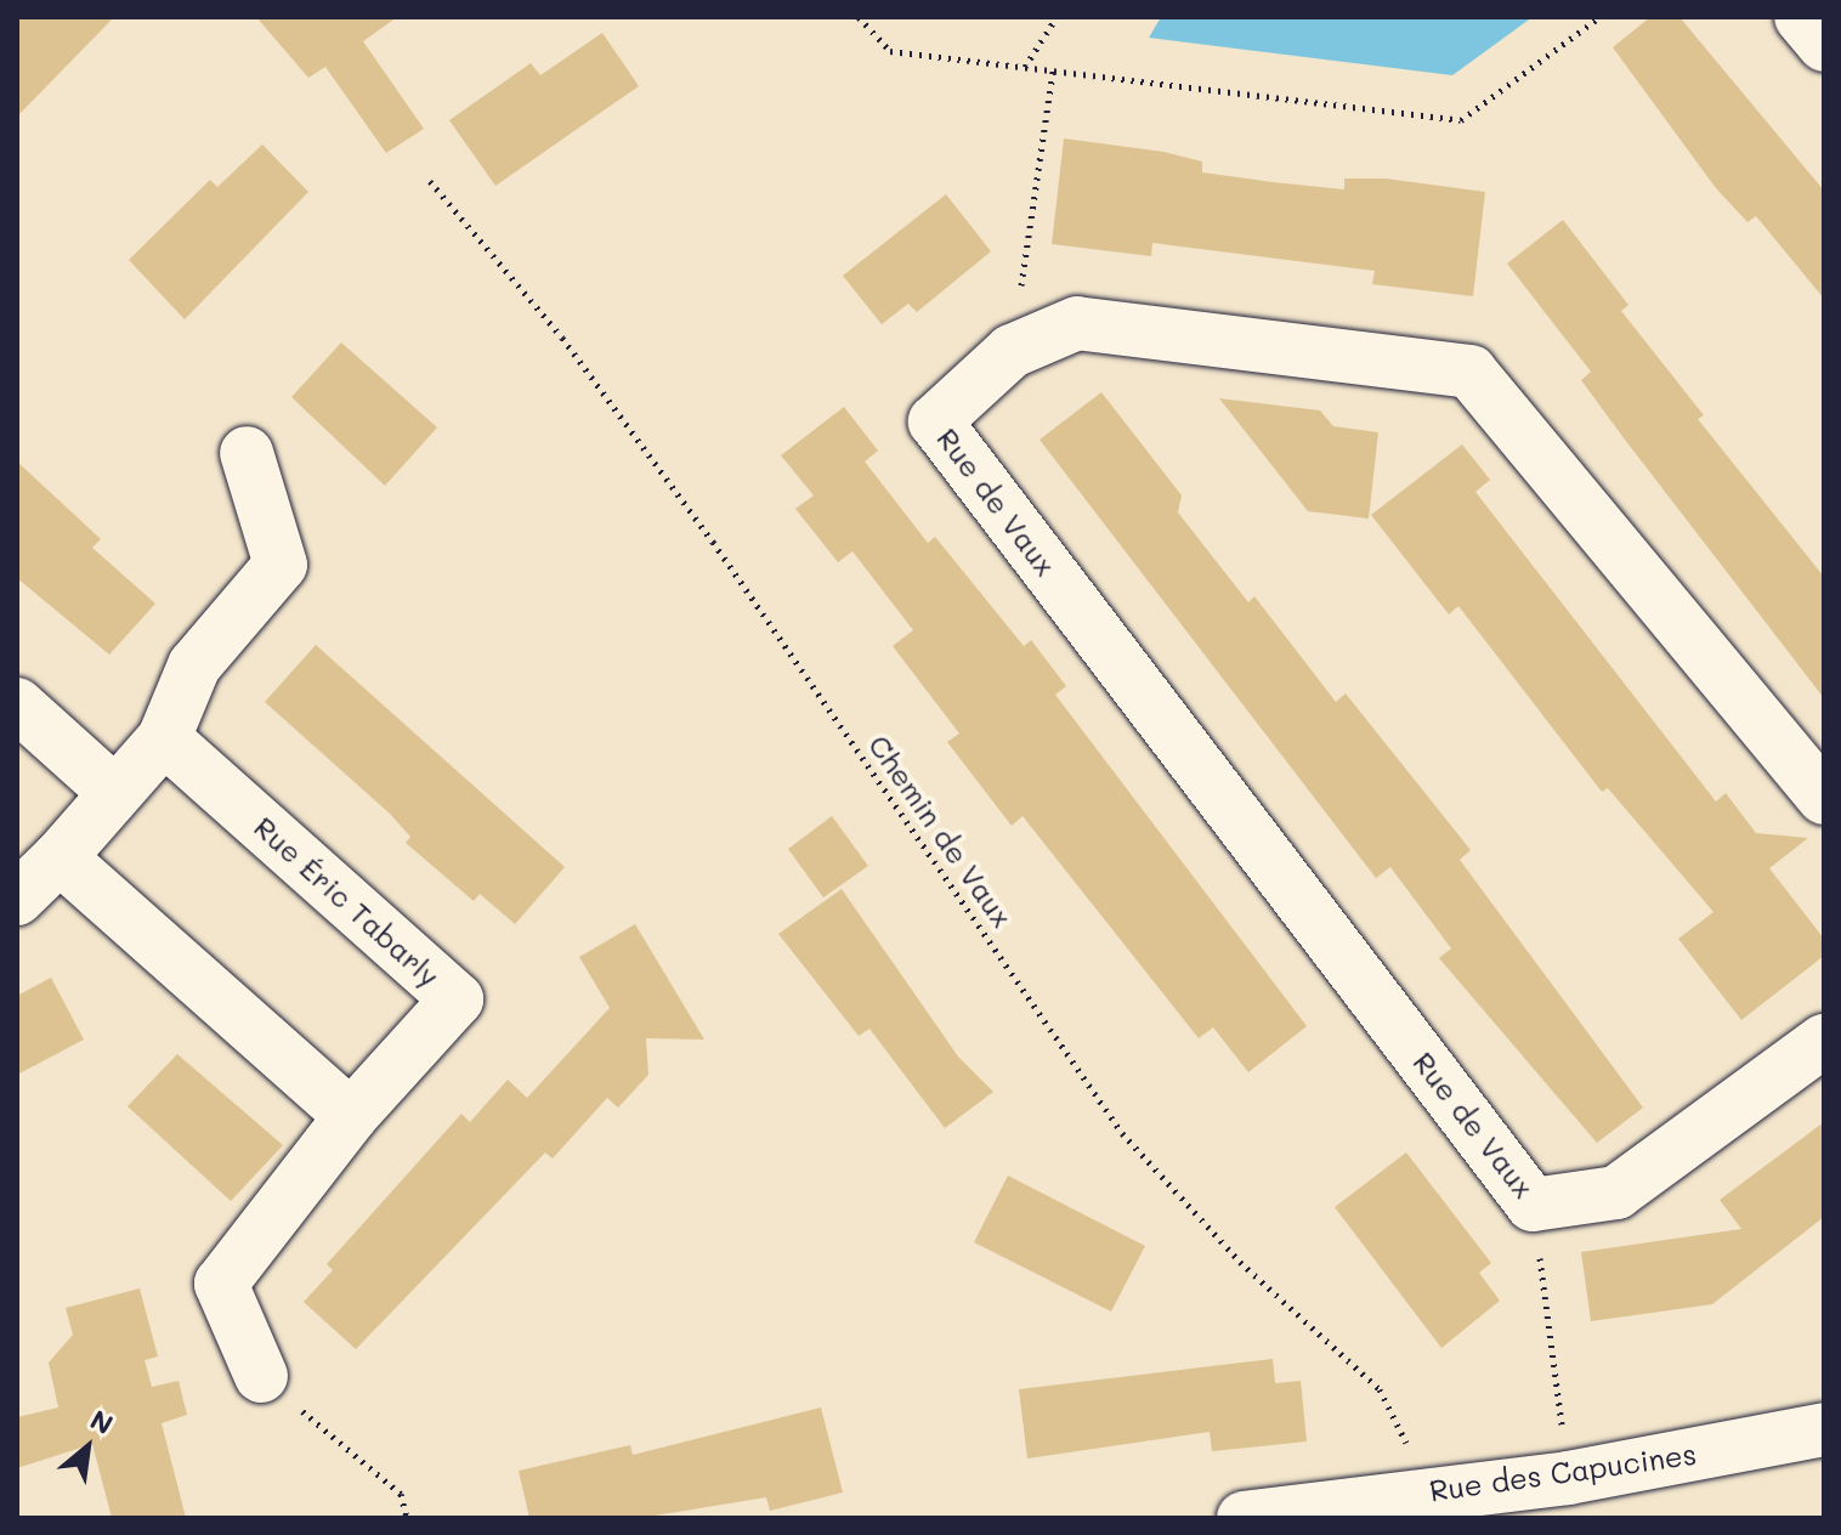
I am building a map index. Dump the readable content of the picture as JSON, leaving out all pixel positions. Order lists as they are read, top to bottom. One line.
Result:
{"streets":{"street":["Rue de Vaux","Rue Éric Tabarly","Rue des Capucines"],"path":["Chemin de Vaux"]},"crossings":[["Chemin de Vaux","Rue des Capucines"]],"north":"top right"}
